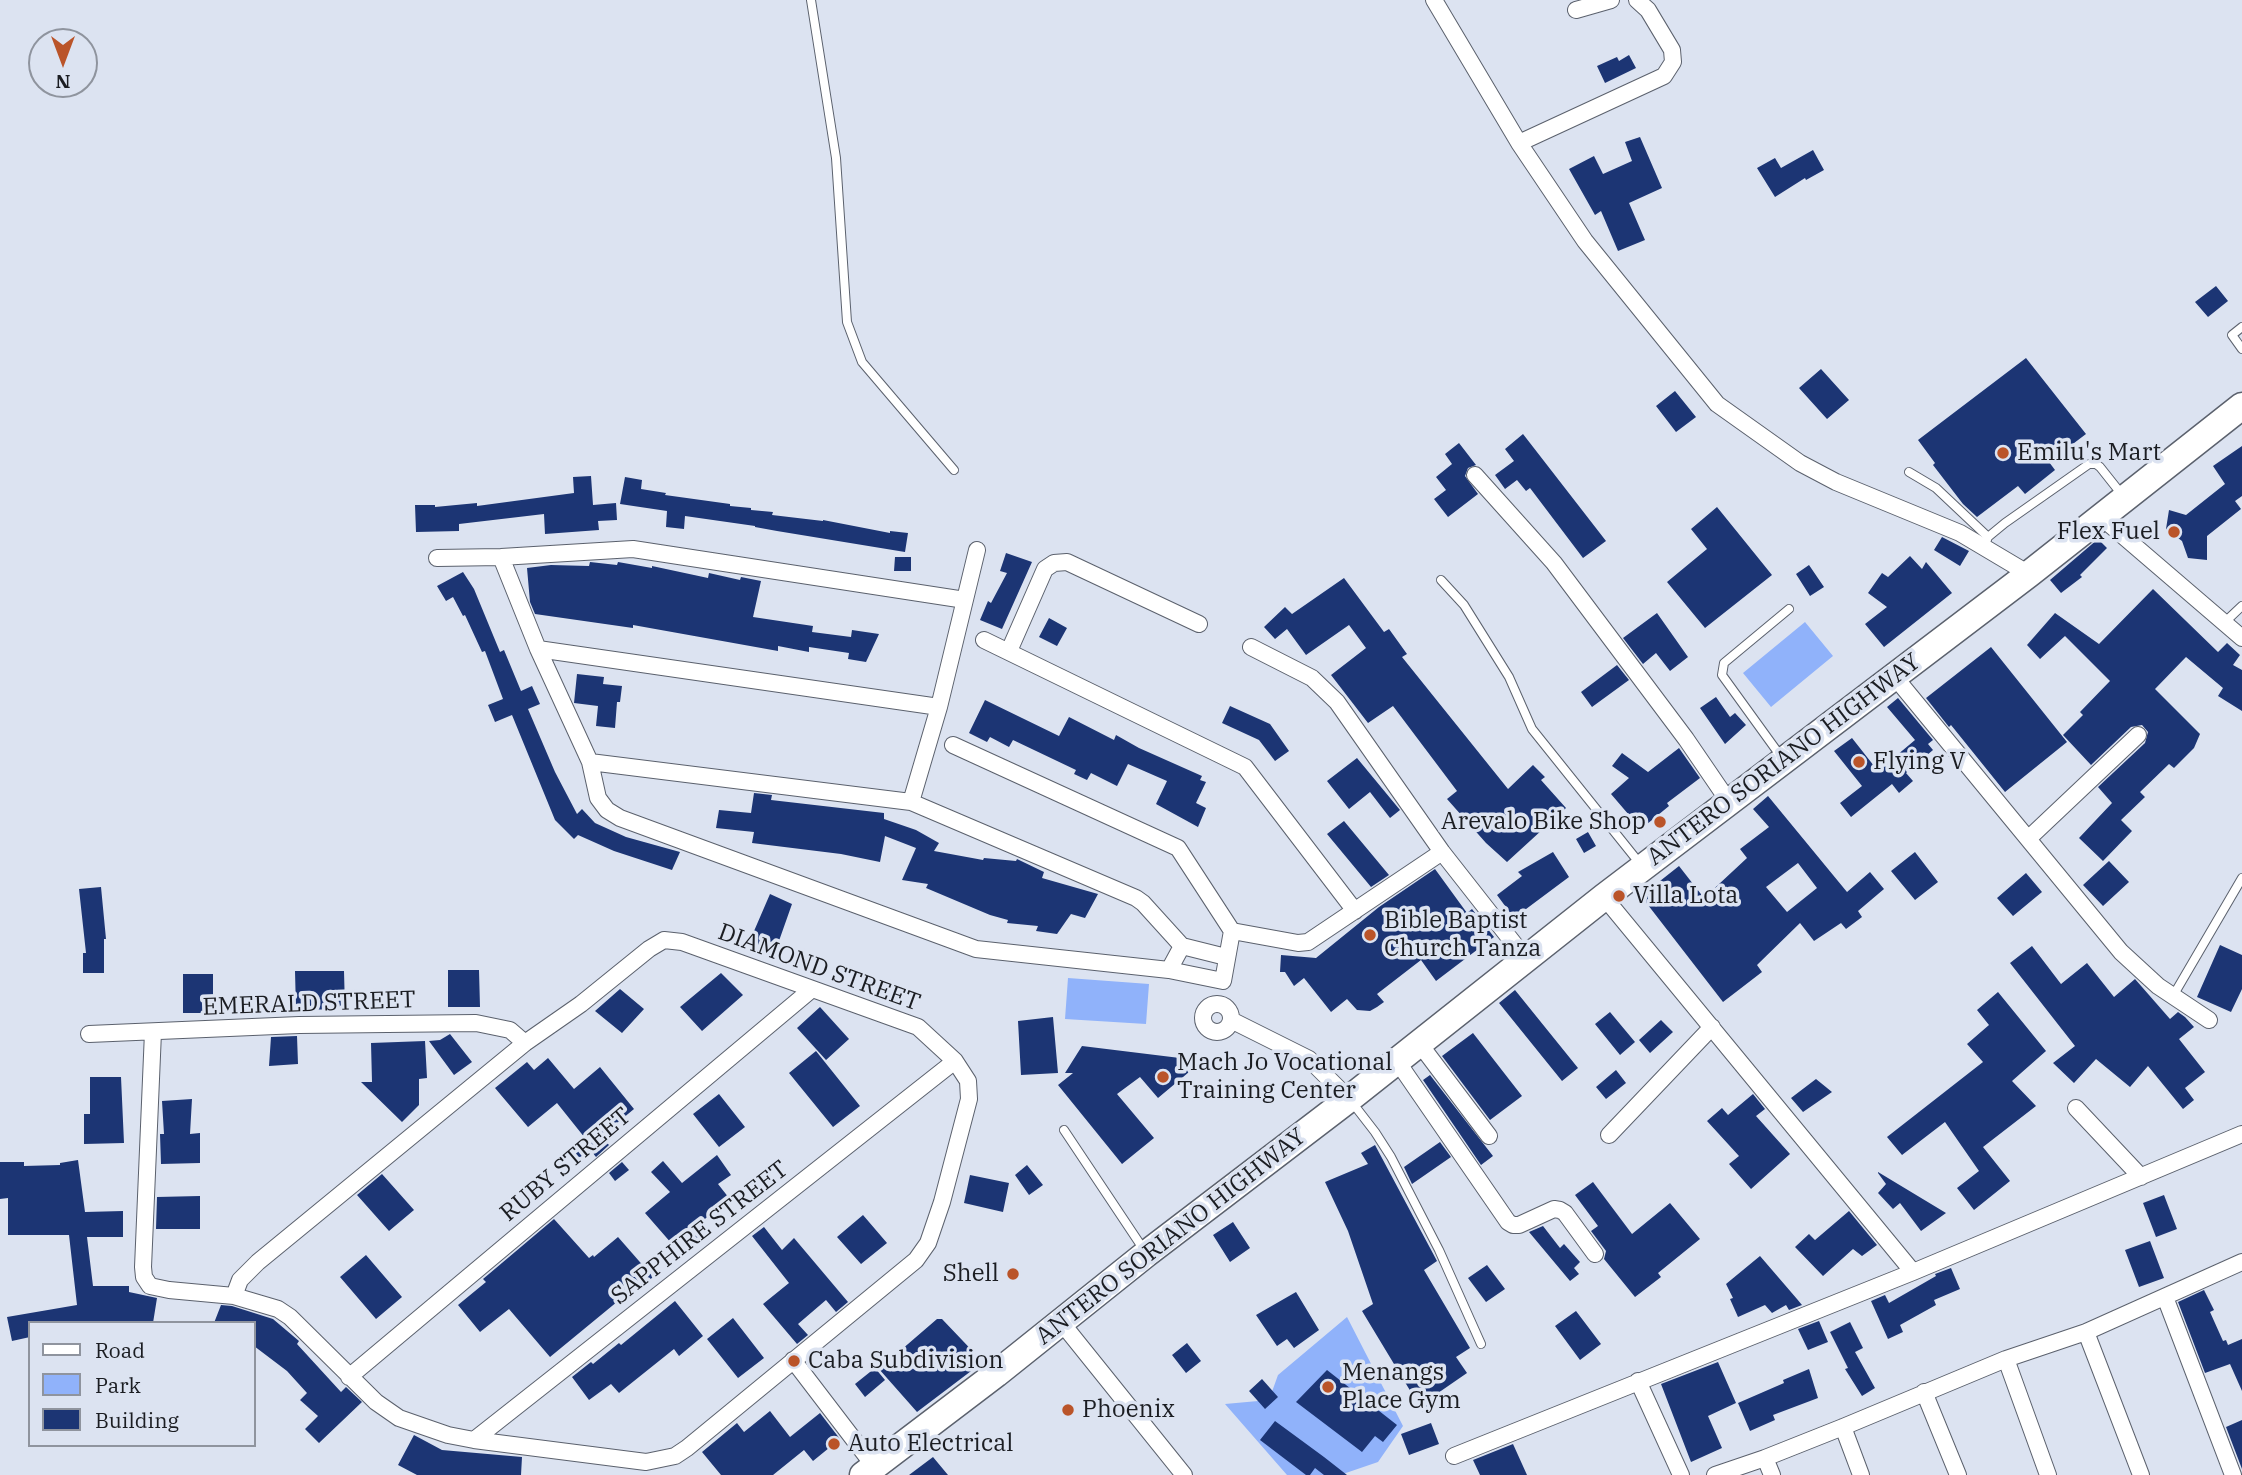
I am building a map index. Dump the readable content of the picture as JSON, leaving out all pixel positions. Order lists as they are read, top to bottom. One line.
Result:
{"streets":{"main road":["ANTERO SORIANO HIGHWAY"],"street":["DIAMOND STREET","EMERALD STREET","RUBY STREET","SAPPHIRE STREET"]},"crossings":[["DIAMOND STREET","EMERALD STREET"],["DIAMOND STREET","RUBY STREET"],["DIAMOND STREET","SAPPHIRE STREET"]],"places":["Emilu's Mart","Flex Fuel","Flying V","Arevalo Bike Shop","Villa Lota","Bible Baptist Church Tanza","Mach Jo Vocational Training Center","Shell","Caba Subdivision","Menangs Place Gym","Phoenix","Auto Electrical"],"legend":["Road","Park","Building"],"north":"bottom"}
